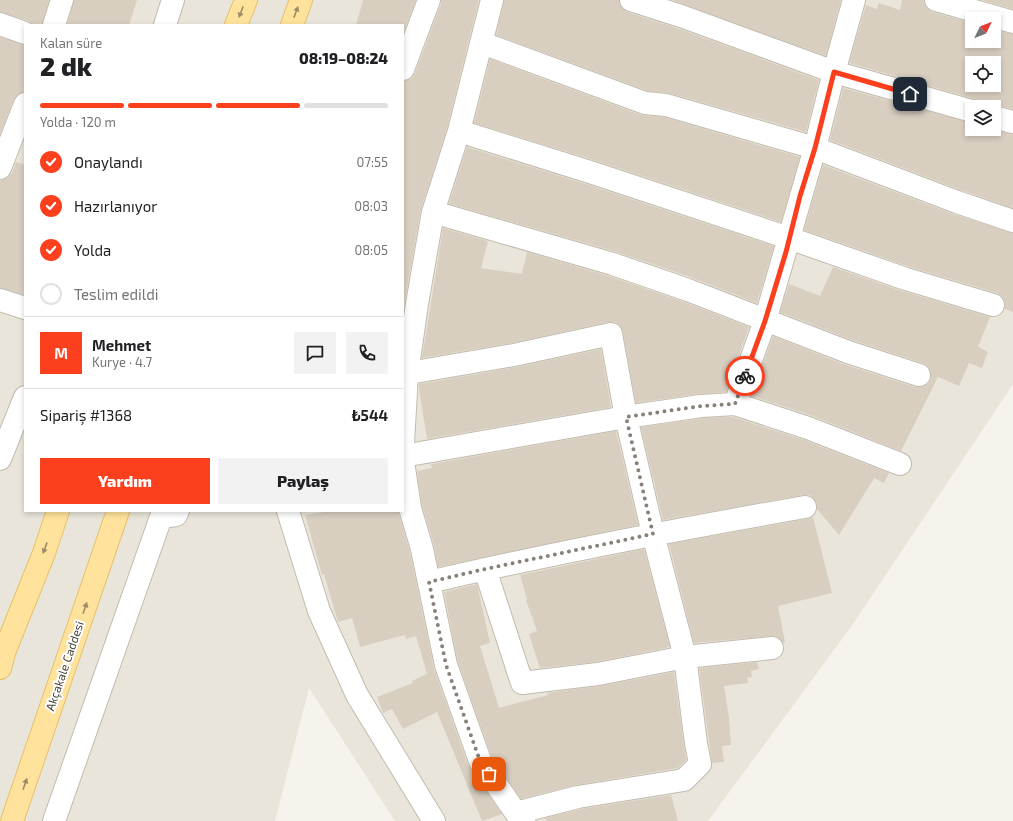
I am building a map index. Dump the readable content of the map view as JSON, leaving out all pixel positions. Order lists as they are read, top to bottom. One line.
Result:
{"streets":{"main road":["Akçakale Caddesi"]},"north":"top right","page":{"heading":["2 dk","Kalan süre","08:19–08:24"],"panel":["Mehmet","Kurye · 4.7","Sipariş #1368","₺544"],"bar":"Yolda · 120 m","list":[["Onaylandı","07:55"],["Hazırlanıyor","08:03"],["Yolda","08:05"],"Teslim edildi"],"round":"M","buttons":["Yardım","Paylaş"]}}
